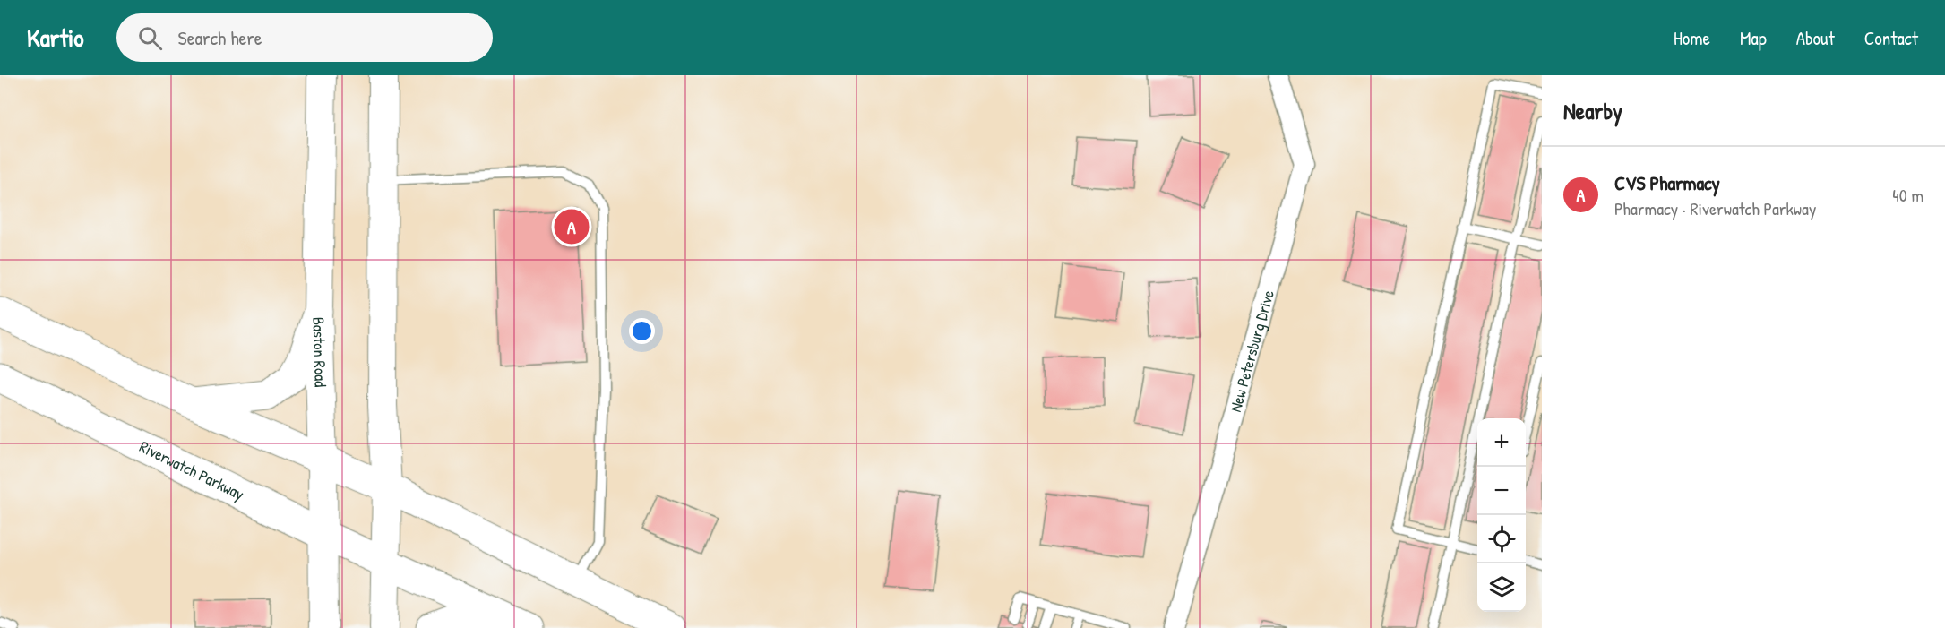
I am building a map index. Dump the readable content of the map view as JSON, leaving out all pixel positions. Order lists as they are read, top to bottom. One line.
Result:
{"streets":{"main road":["Baston Road","Riverwatch Parkway"],"street":["New Petersburg Drive"]},"crossings":[["Baston Road","Riverwatch Parkway"]],"page":{"header":"Kartio","search":"Search here","nav":["Home","Map","About","Contact"],"heading":"Nearby","list":[{"mark":"A","name":"CVS Pharmacy","note":"Pharmacy · Riverwatch Parkway","value":"40 m"}],"pins":"A","map_buttons":["+","−"]}}
